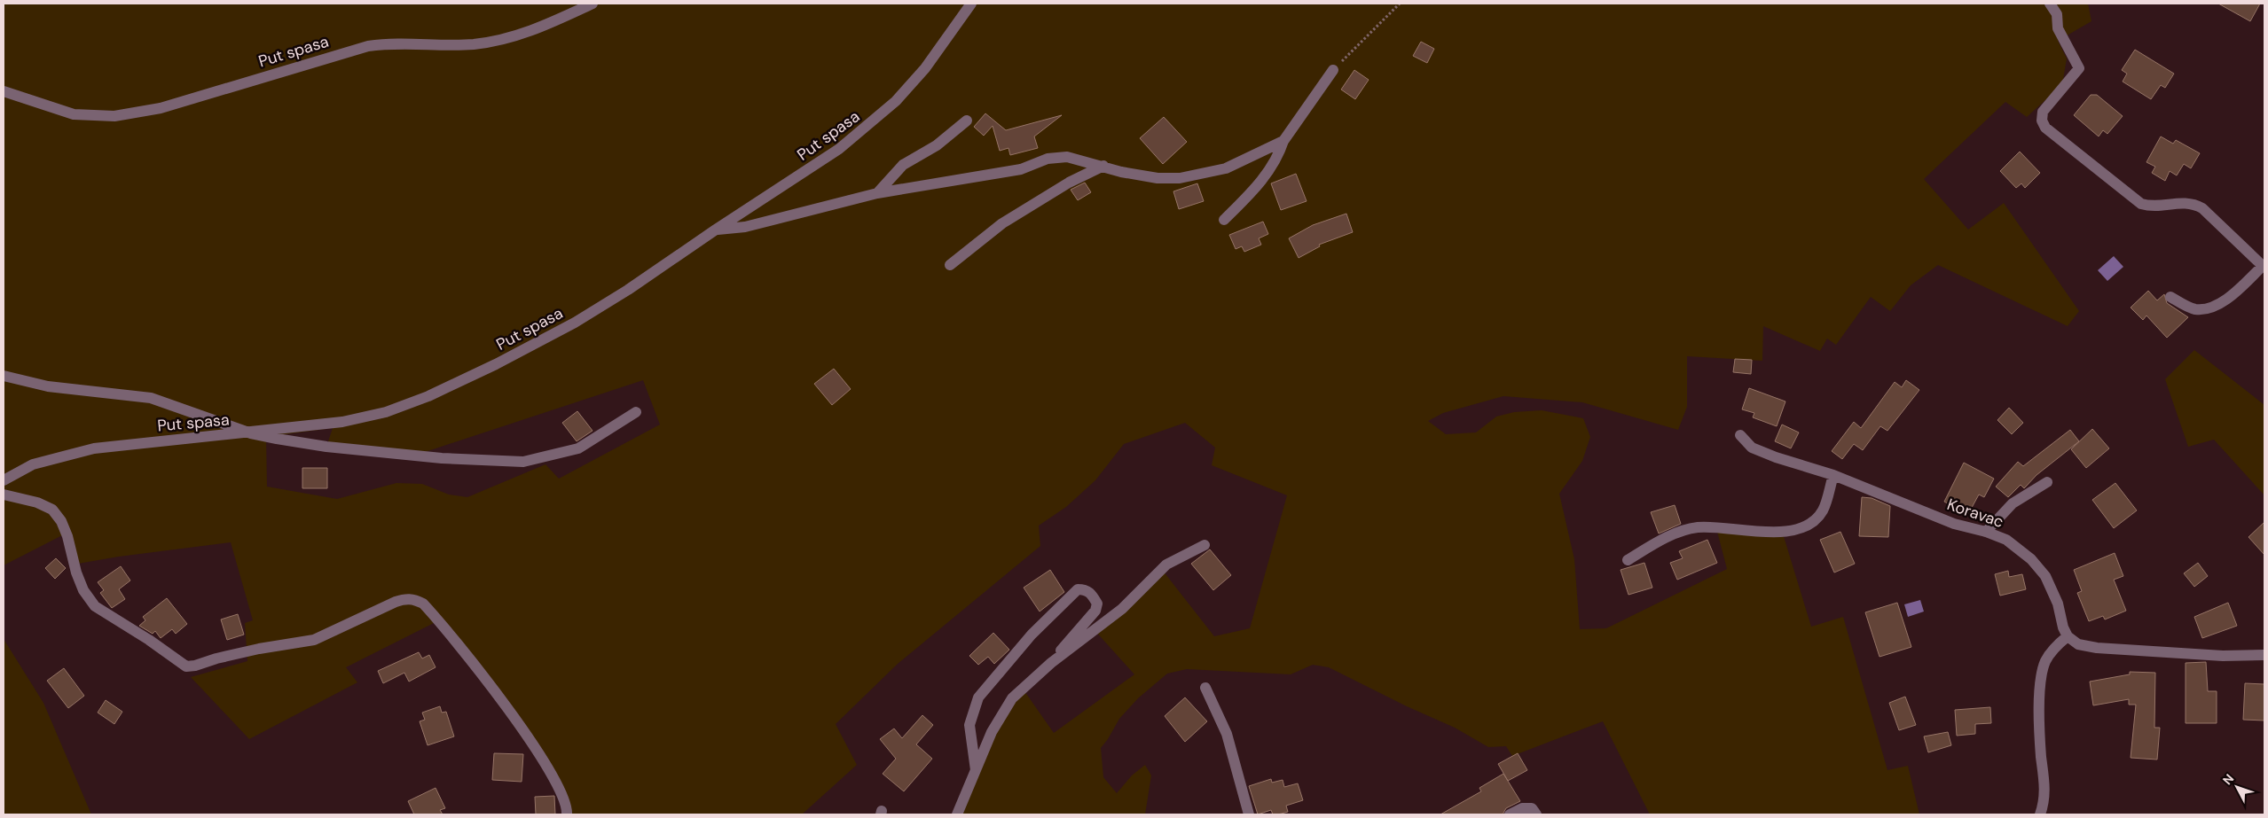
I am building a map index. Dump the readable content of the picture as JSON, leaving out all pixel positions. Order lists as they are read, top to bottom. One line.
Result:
{"streets":{"street":["Put spasa","Koravac"]},"north":"top left"}
